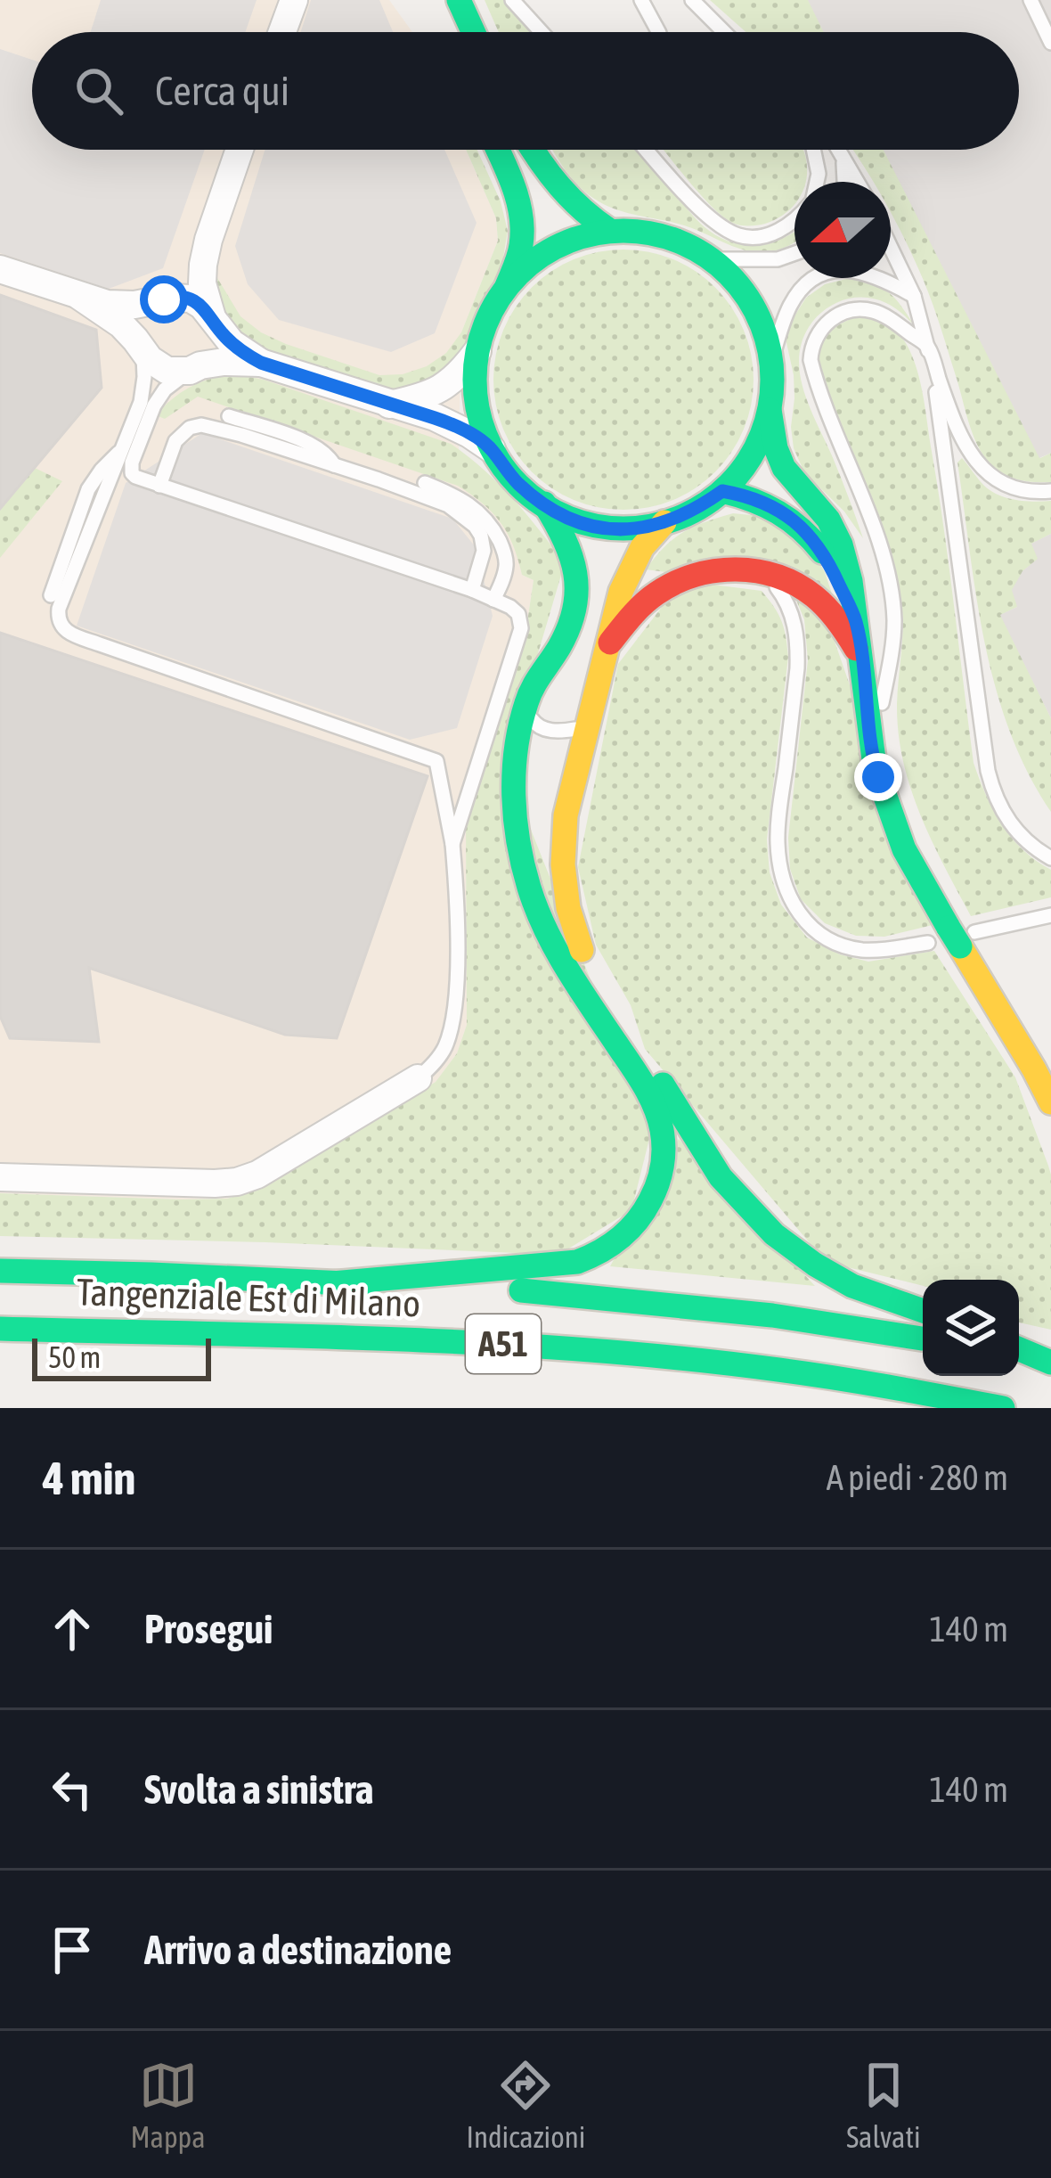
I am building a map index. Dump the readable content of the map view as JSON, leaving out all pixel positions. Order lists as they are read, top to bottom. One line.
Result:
{"streets":{"main road":["Tangenziale Est di Milano","A51"]},"scale_bar":"50 m","north":"left","page":{"search":"Cerca qui","scale":"50 m","heading":["4 min","A piedi · 280 m"],"list":[["Prosegui","140 m"],["Svolta a sinistra","140 m"],"Arrivo a destinazione"],"nav":["Mappa","Indicazioni","Salvati"]}}
